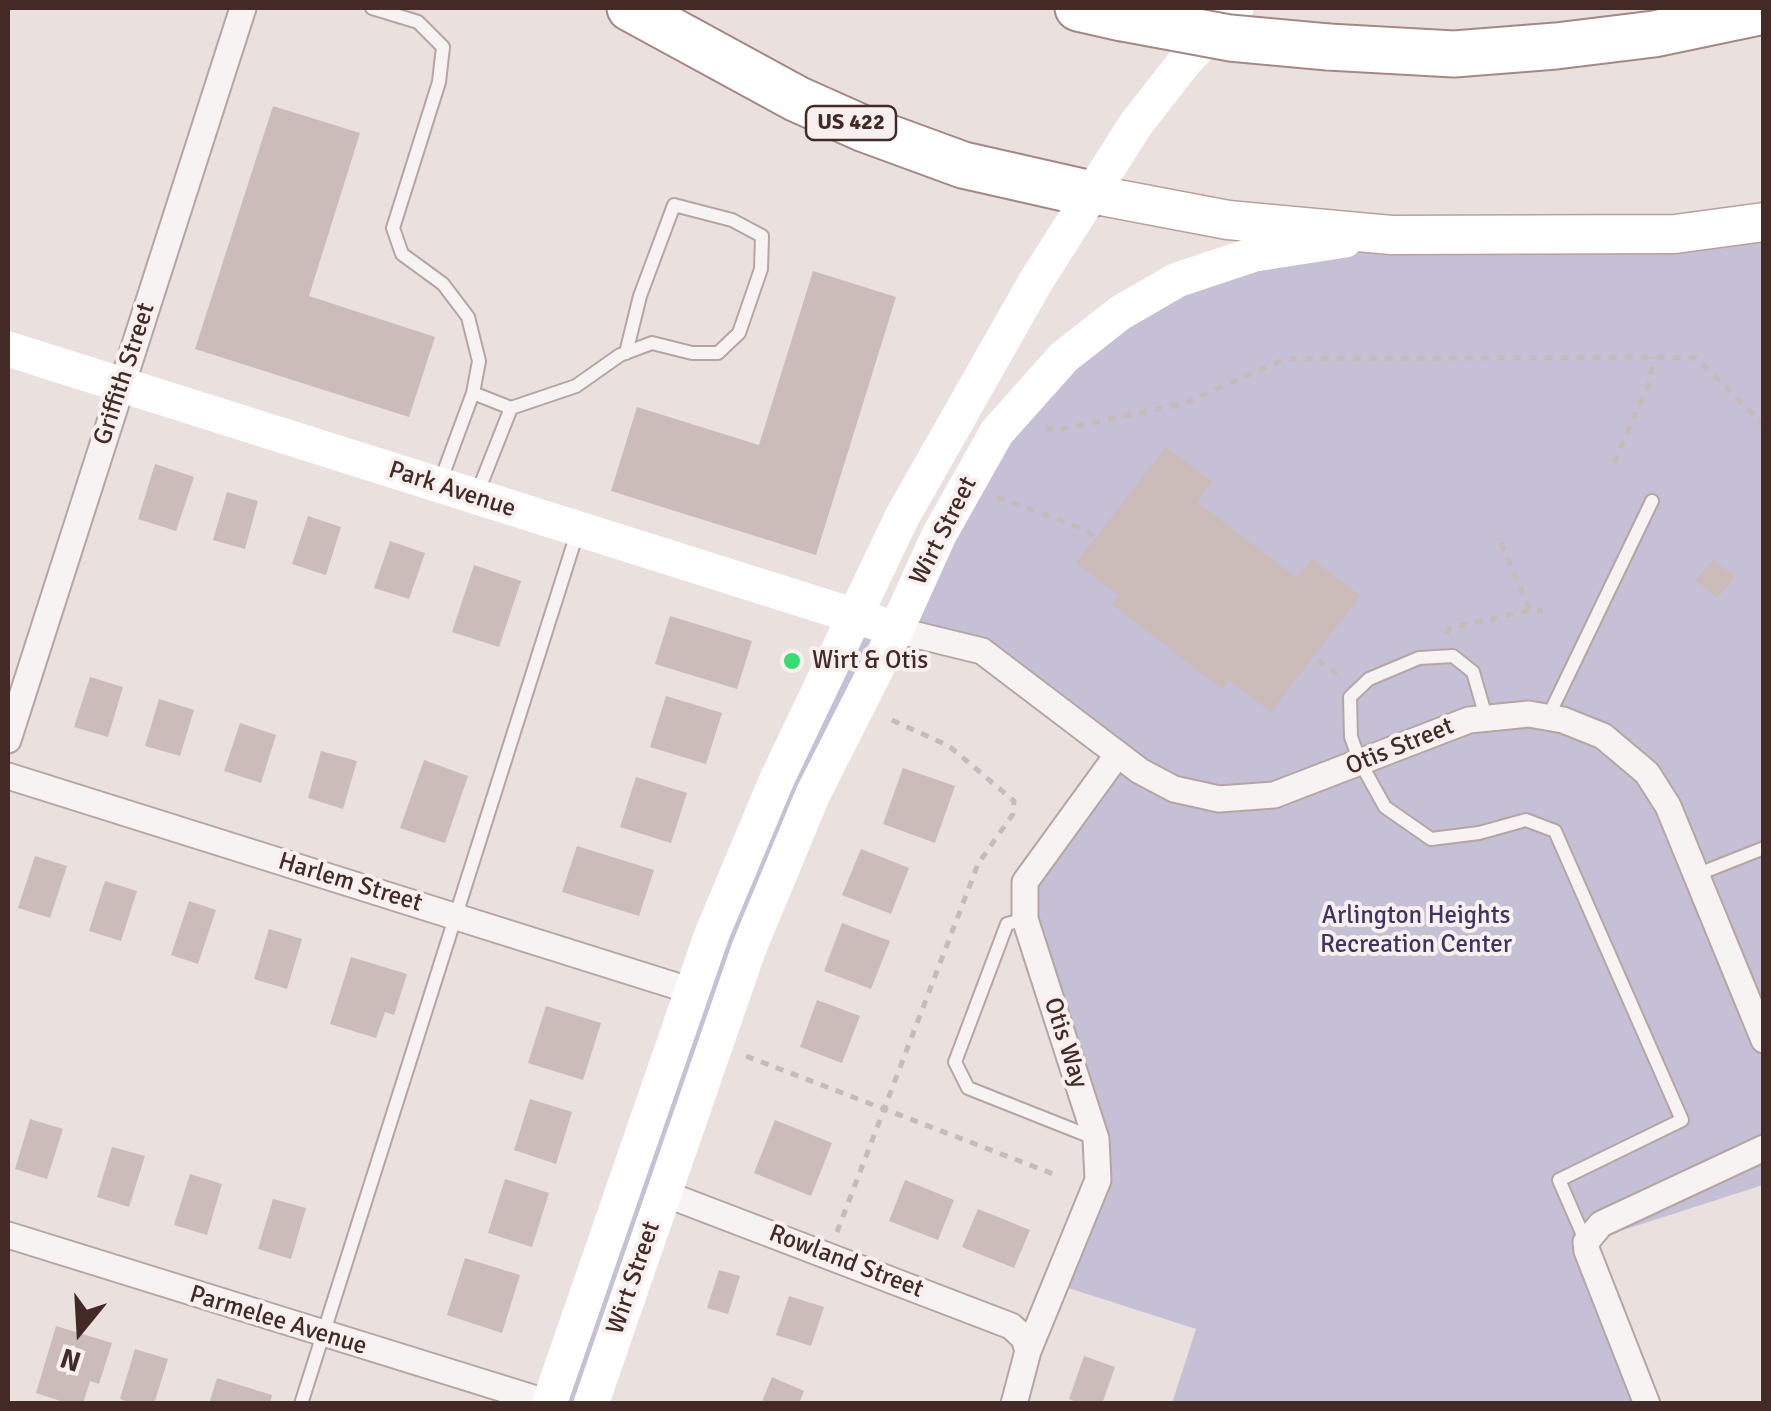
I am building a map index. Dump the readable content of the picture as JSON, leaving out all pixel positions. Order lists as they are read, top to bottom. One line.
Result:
{"streets":{"highway":["US 422"],"main road":["Park Avenue","Wirt Street"],"street":["Griffith Street","Otis Street","Harlem Street","Otis Way","Rowland Street","Parmelee Avenue"]},"crossings":[["US 422","Wirt Street"],["Griffith Street","Park Avenue"],["Park Avenue","Wirt Street"],["Park Avenue","Otis Street"],["Wirt Street","Otis Street"],["Wirt Street","Harlem Street"],["Wirt Street","Rowland Street"],["Wirt Street","Parmelee Avenue"],["Otis Street","Otis Way"],["Otis Way","Rowland Street"]],"parks":["Arlington Heights Recreation Center"],"places":["Wirt & Otis"],"north":"bottom"}
